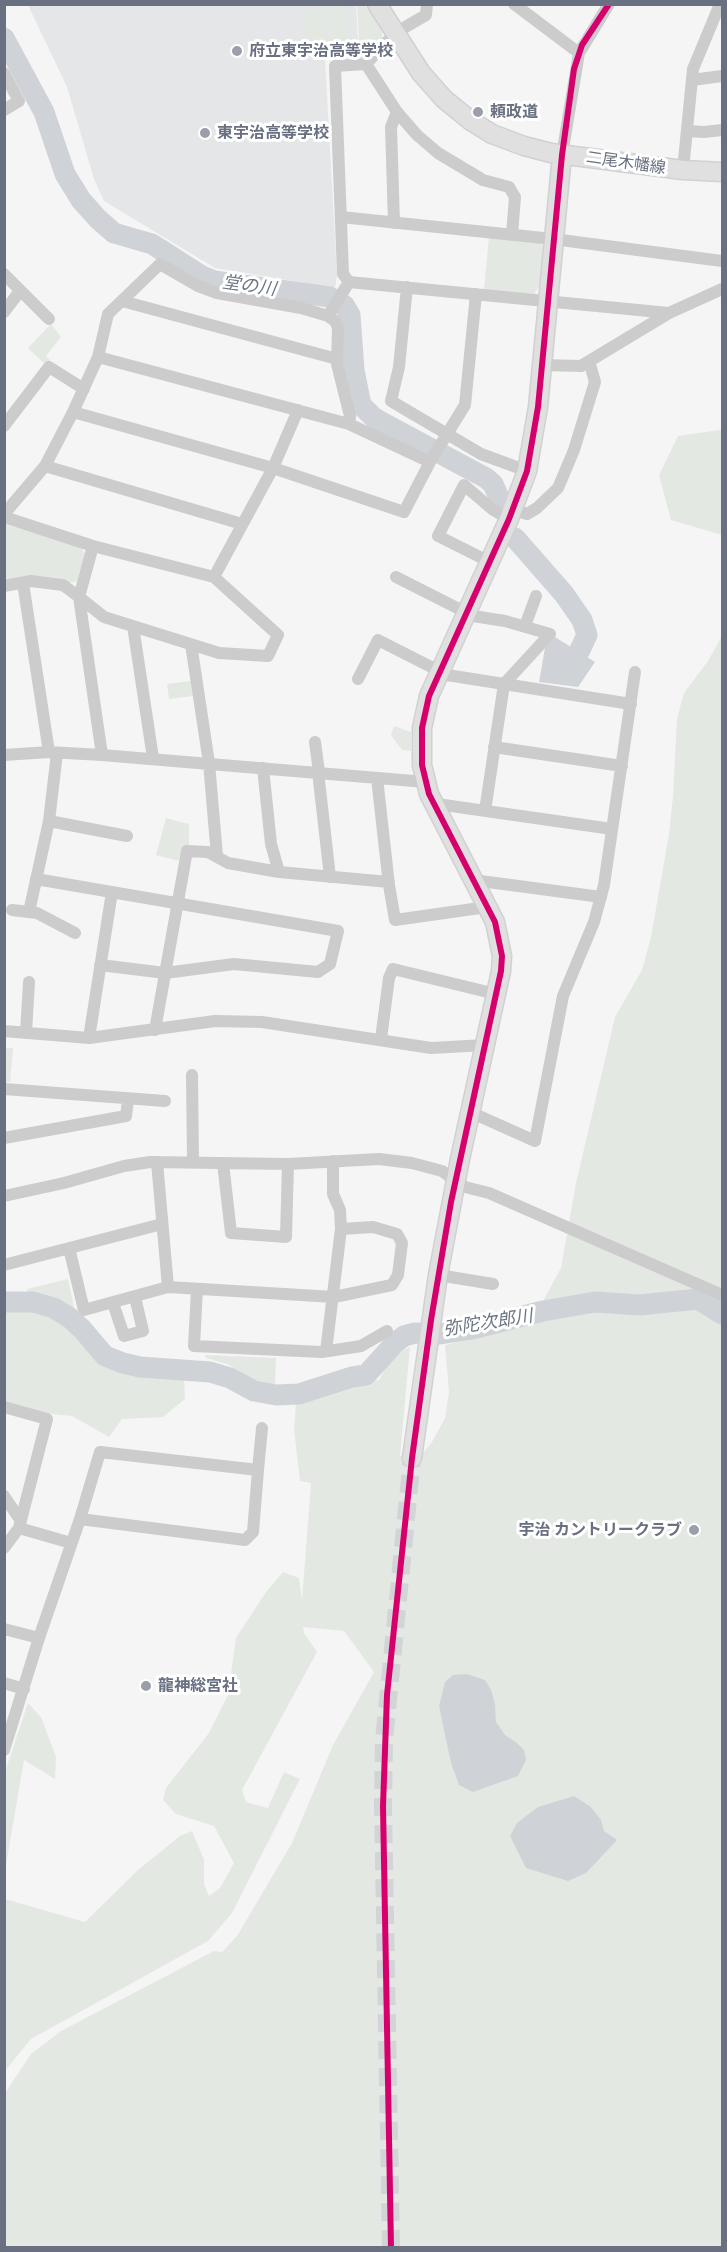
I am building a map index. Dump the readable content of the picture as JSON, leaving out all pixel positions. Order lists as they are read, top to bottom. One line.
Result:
{"streets":{"street":["二尾木幡線"]},"water":["堂の川","弥陀次郎川"],"places":["府立東宇治高等学校","頼政道","東宇治高等学校","宇治 カントリークラブ","龍神総宮社"]}
